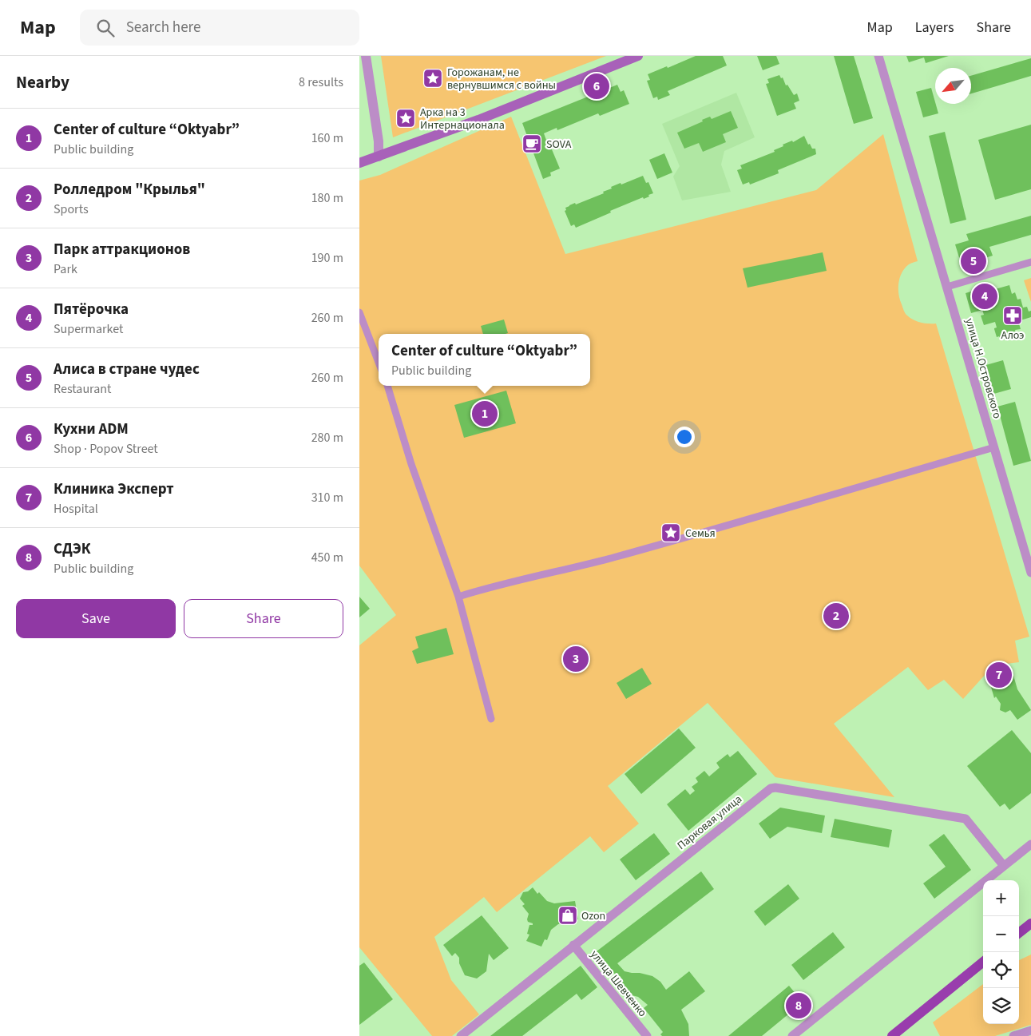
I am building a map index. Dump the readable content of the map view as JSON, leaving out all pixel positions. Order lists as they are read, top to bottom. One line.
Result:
{"streets":{"street":["улица Н.Островского","Парковая улица","улица Шевченко"]},"crossings":[["Парковая улица","улица Шевченко"]],"places":{"place":["Горожанам, не вернувшимся с войны","Арка на 3 Интернационала","Семья"],"cafe":["SOVA"],"pharmacy":["Алоэ"],"shop":["Ozon"]},"north":"bottom left","page":{"header":"Map","search":"Search here","nav":["Map","Layers","Share"],"heading":["Nearby","8 results"],"pins":["6","5","4","1","2","3","7","8"],"list":[{"mark":"1","name":"Center of culture “Oktyabr”","note":"Public building","value":"160 m"},{"mark":"2","name":"Ролледром \"Крылья\"","note":"Sports","value":"180 m"},{"mark":"3","name":"Парк аттракционов","note":"Park","value":"190 m"},{"mark":"4","name":"Пятёрочка","note":"Supermarket","value":"260 m"},{"mark":"5","name":"Алиса в стране чудес","note":"Restaurant","value":"260 m"},{"mark":"6","name":"Кухни ADM","note":"Shop · Popov Street","value":"280 m"},{"mark":"7","name":"Клиника Эксперт","note":"Hospital","value":"310 m"},{"mark":"8","name":"СДЭК","note":"Public building","value":"450 m"}],"popup":["Center of culture “Oktyabr”","Public building"],"buttons":["Save","Share"],"map_buttons":["+","−"]}}
